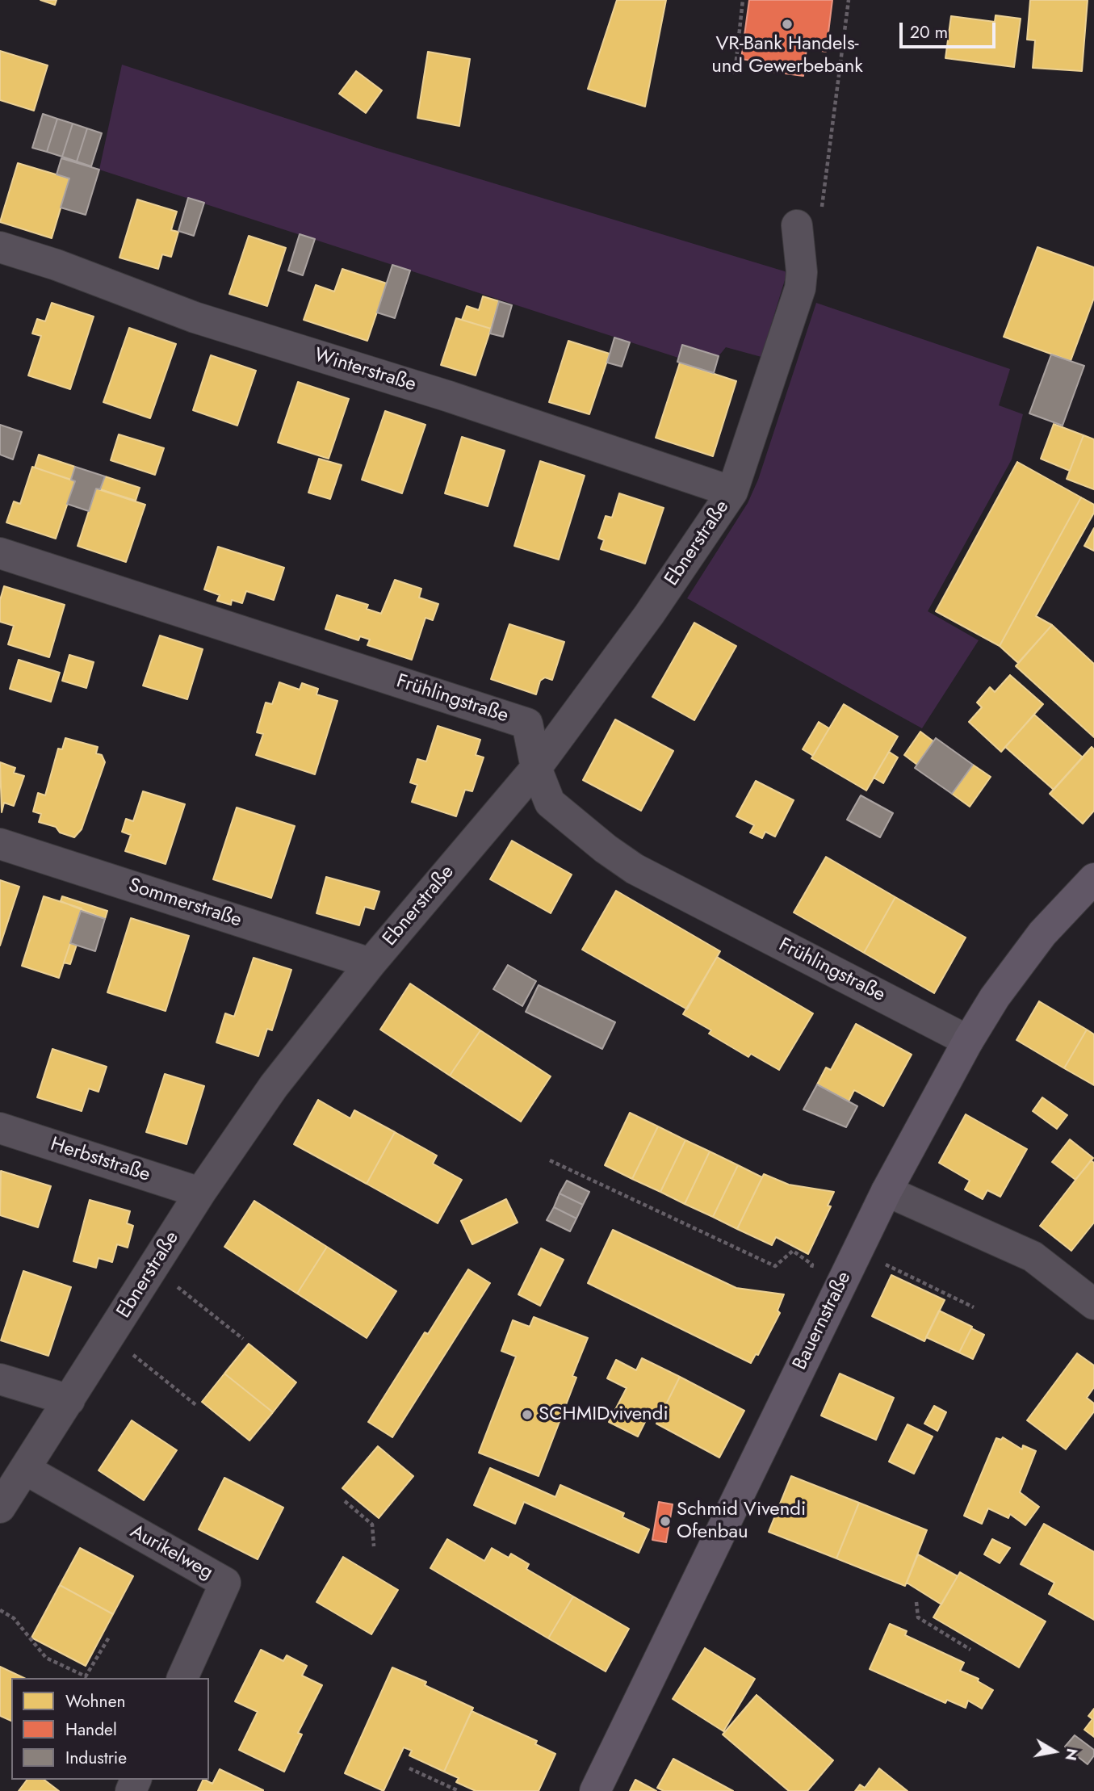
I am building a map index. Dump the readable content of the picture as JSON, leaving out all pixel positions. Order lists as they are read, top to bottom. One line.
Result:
{"streets":{"main road":["Bauernstraße"],"street":["Winterstraße","Ebnerstraße","Frühlingstraße","Sommerstraße","Herbststraße","Aurikelweg"]},"crossings":[["Winterstraße","Ebnerstraße"],["Ebnerstraße","Frühlingstraße"],["Ebnerstraße","Sommerstraße"],["Ebnerstraße","Herbststraße"],["Ebnerstraße","Aurikelweg"],["Frühlingstraße","Bauernstraße"]],"places":["VR-Bank Handels- und Gewerbebank","SCHMIDvivendi","Schmid Vivendi Ofenbau"],"legend":["Wohnen","Handel","Industrie"],"scale_bar":"20 m","north":"right"}
